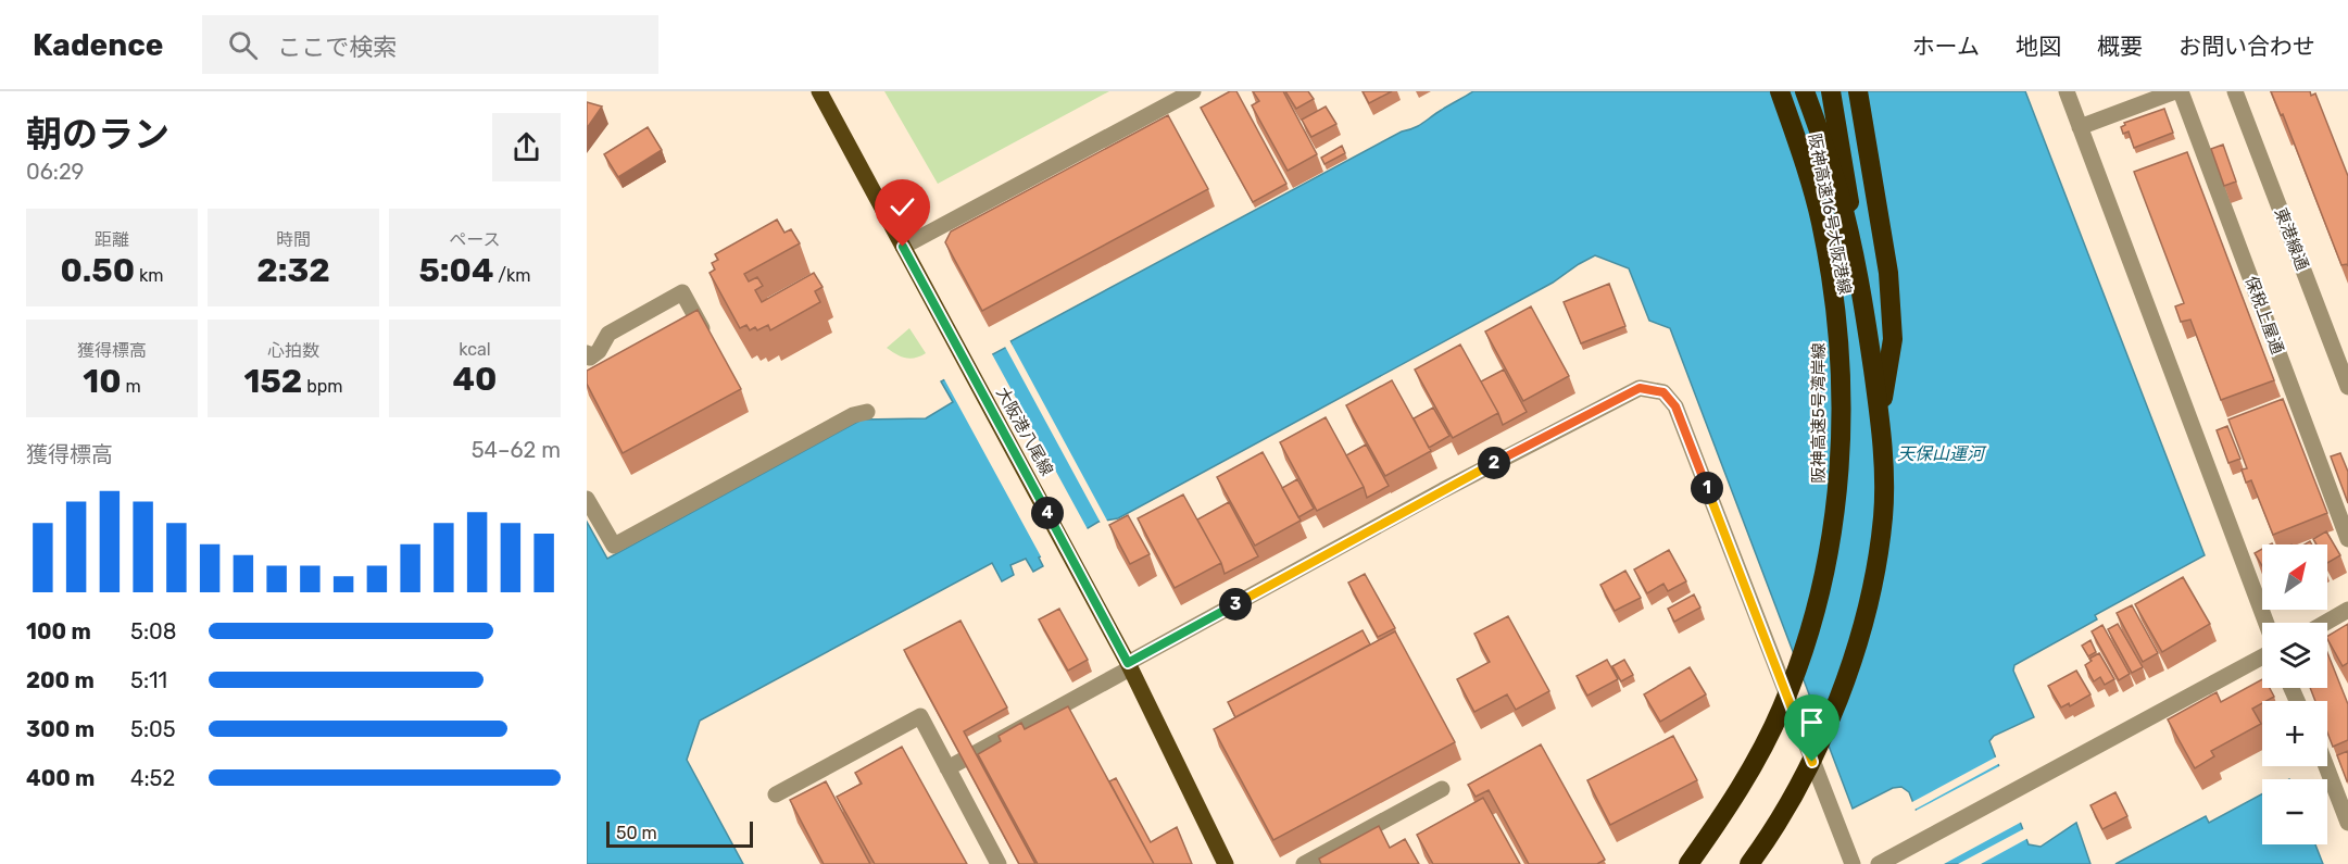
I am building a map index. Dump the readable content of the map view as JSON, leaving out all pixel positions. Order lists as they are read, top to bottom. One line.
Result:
{"streets":{"highway":["阪神高速16号大阪港線","阪神高速5号湾岸線"],"main road":["大阪港八尾線"],"street":["東港線通","保税上屋通"]},"water":["天保山運河"],"scale_bar":"50 m","north":"top right","page":{"header":"Kadence","search":"ここで検索","nav":["ホーム","地図","概要","お問い合わせ"],"heading":["朝のラン","06:29"],"stats":[["距離","0.50 km"],["時間","2:32"],["ペース","5:04 /km"],["獲得標高","10 m"],["心拍数","152 bpm"],["kcal","40"]],"chart":["獲得標高","54–62 m"],"pins":["2","1","4","3"],"map_buttons":["+","−"],"list":[{"name":"100 m","note":"5:08"},{"name":"200 m","note":"5:11"},{"name":"300 m","note":"5:05"},{"name":"400 m","note":"4:52"}],"scale":"50 m"}}
